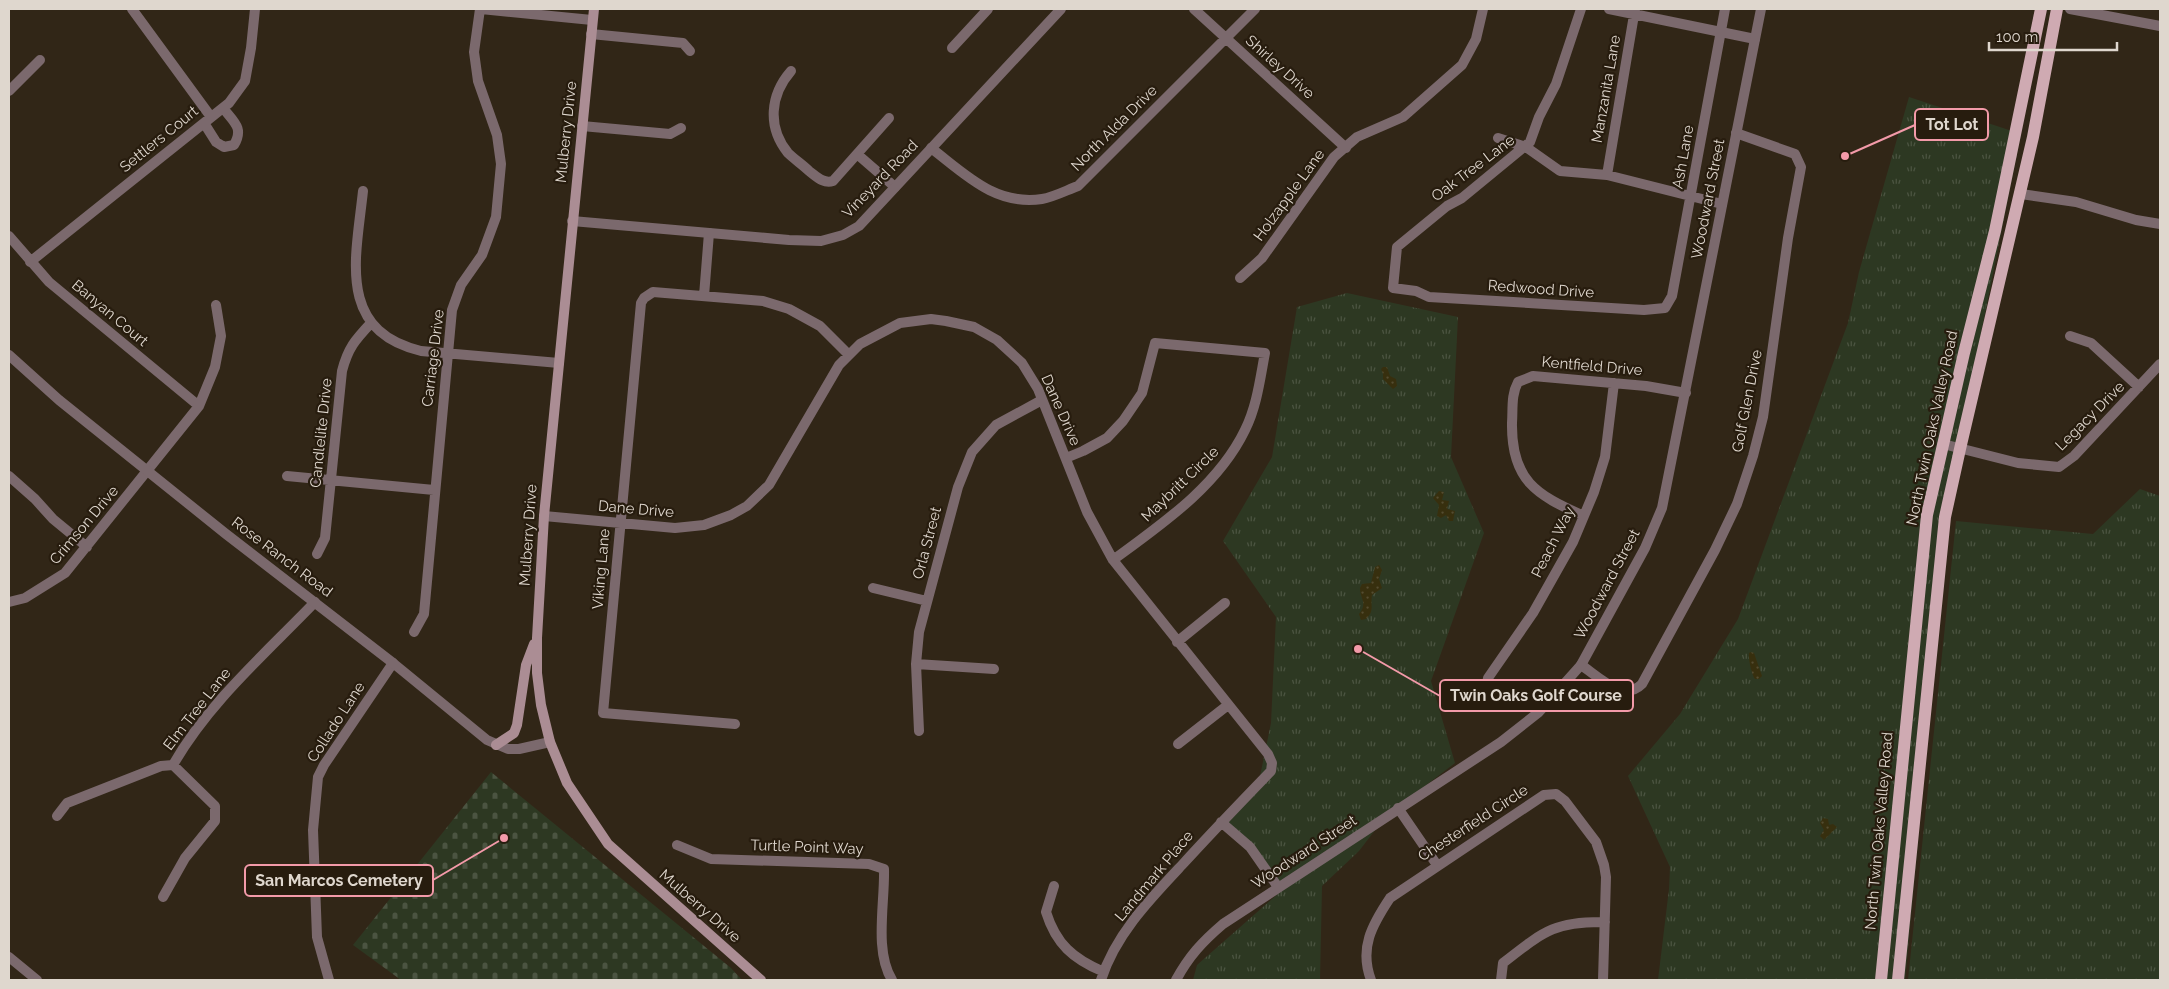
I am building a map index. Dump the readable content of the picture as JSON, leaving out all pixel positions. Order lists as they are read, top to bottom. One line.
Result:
{"streets":{"main road":["Mulberry Drive","North Twin Oaks Valley Road"],"street":["Shirley Drive","Manzanita Lane","North Alda Drive","Settlers Court","Ash Lane","Oak Tree Lane","Vineyard Road","Holzapple Lane","Woodward Street","Redwood Drive","Banyan Court","Carriage Drive","Kentfield Drive","Golf Glen Drive","Dane Drive","Legacy Drive","Candlelite Drive","Maybritt Circle","Crimson Drive","Peach Way","Orla Street","Rose Ranch Road","Viking Lane","Elm Tree Lane","Collado Lane","Chesterfield Circle","Turtle Point Way","Landmark Place"]},"crossings":[["Shirley Drive","North Alda Drive"],["Shirley Drive","Holzapple Lane"],["North Alda Drive","Vineyard Road"],["Mulberry Drive","Vineyard Road"],["Mulberry Drive","Dane Drive"],["Mulberry Drive","Rose Ranch Road"],["Settlers Court","Banyan Court"],["Ash Lane","Redwood Drive"],["Oak Tree Lane","Redwood Drive"],["Woodward Street","Kentfield Drive"],["Woodward Street","Golf Glen Drive"],["Banyan Court","Crimson Drive"],["Kentfield Drive","Peach Way"],["Dane Drive","Maybritt Circle"],["Dane Drive","Orla Street"],["Dane Drive","Viking Lane"],["Dane Drive","Landmark Place"],["Legacy Drive","North Twin Oaks Valley Road"],["Crimson Drive","Rose Ranch Road"],["Rose Ranch Road","Elm Tree Lane"],["Rose Ranch Road","Collado Lane"]],"places":["Tot Lot","Twin Oaks Golf Course","San Marcos Cemetery"],"scale_bar":"100 m"}
